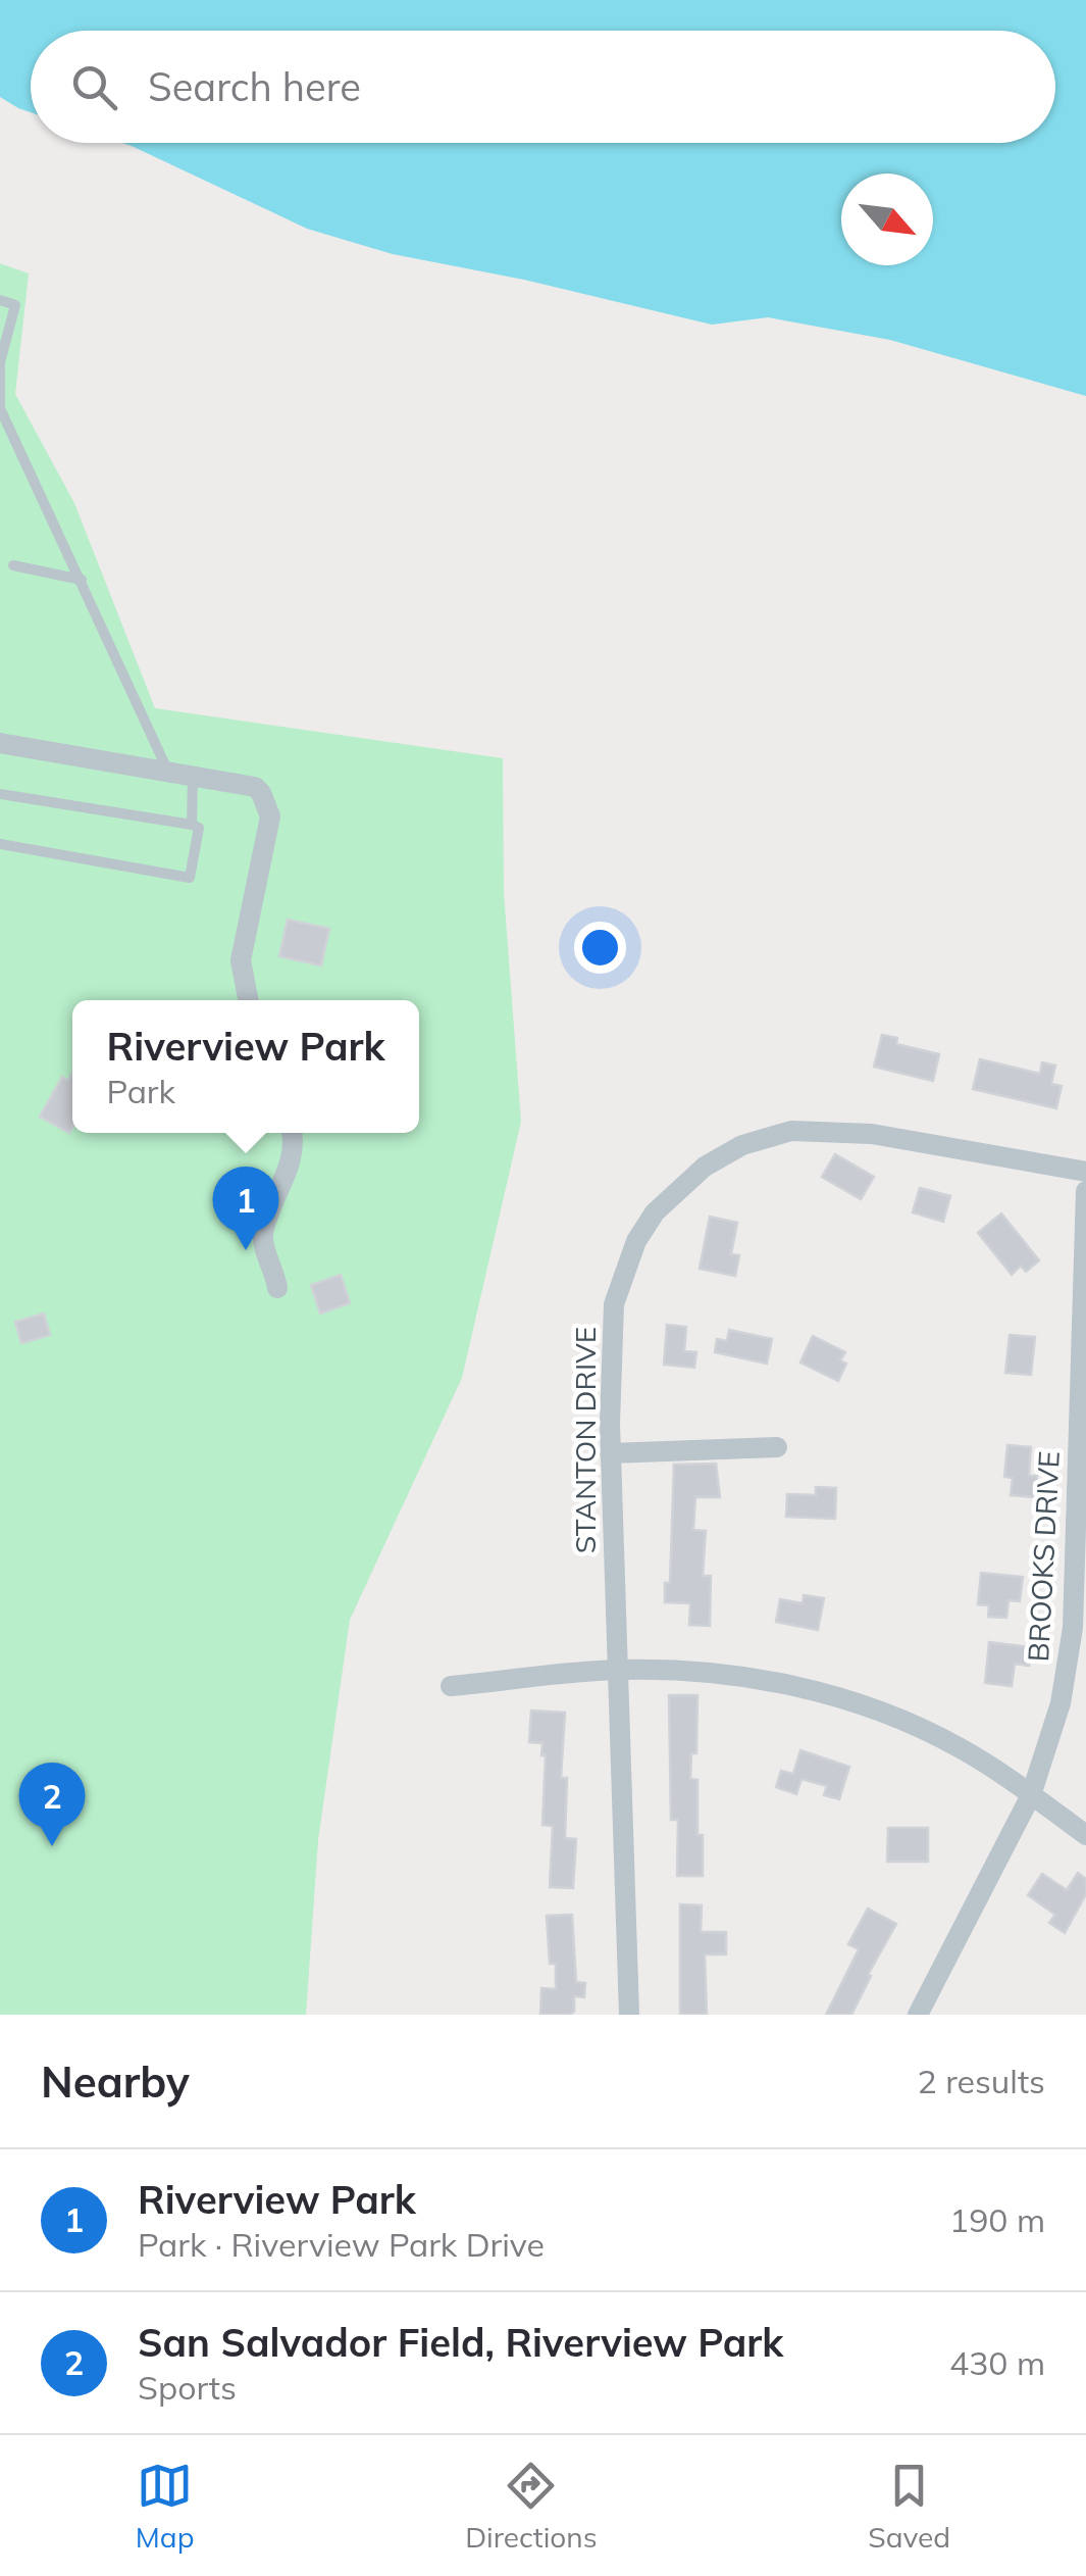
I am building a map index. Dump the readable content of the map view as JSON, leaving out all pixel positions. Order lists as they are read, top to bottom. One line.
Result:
{"streets":{"street":["STANTON DRIVE","BROOKS DRIVE"]},"north":"bottom right","page":{"search":"Search here","popup":["Riverview Park","Park"],"pins":["1","2"],"heading":["Nearby","2 results"],"list":[{"mark":"1","name":"Riverview Park","note":"Park · Riverview Park Drive","value":"190 m"},{"mark":"2","name":"San Salvador Field, Riverview Park","note":"Sports","value":"430 m"}],"nav":["Map","Directions","Saved"]}}
